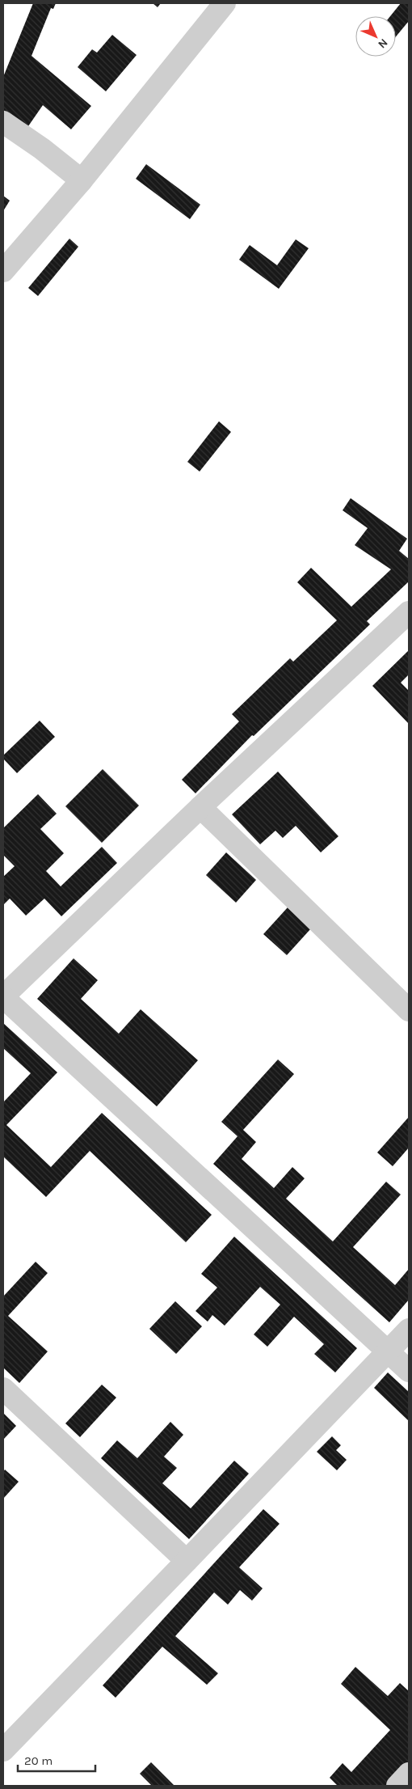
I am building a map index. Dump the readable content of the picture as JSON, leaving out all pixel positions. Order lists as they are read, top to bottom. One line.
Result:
{"scale_bar":"20 m","north":"bottom right"}
